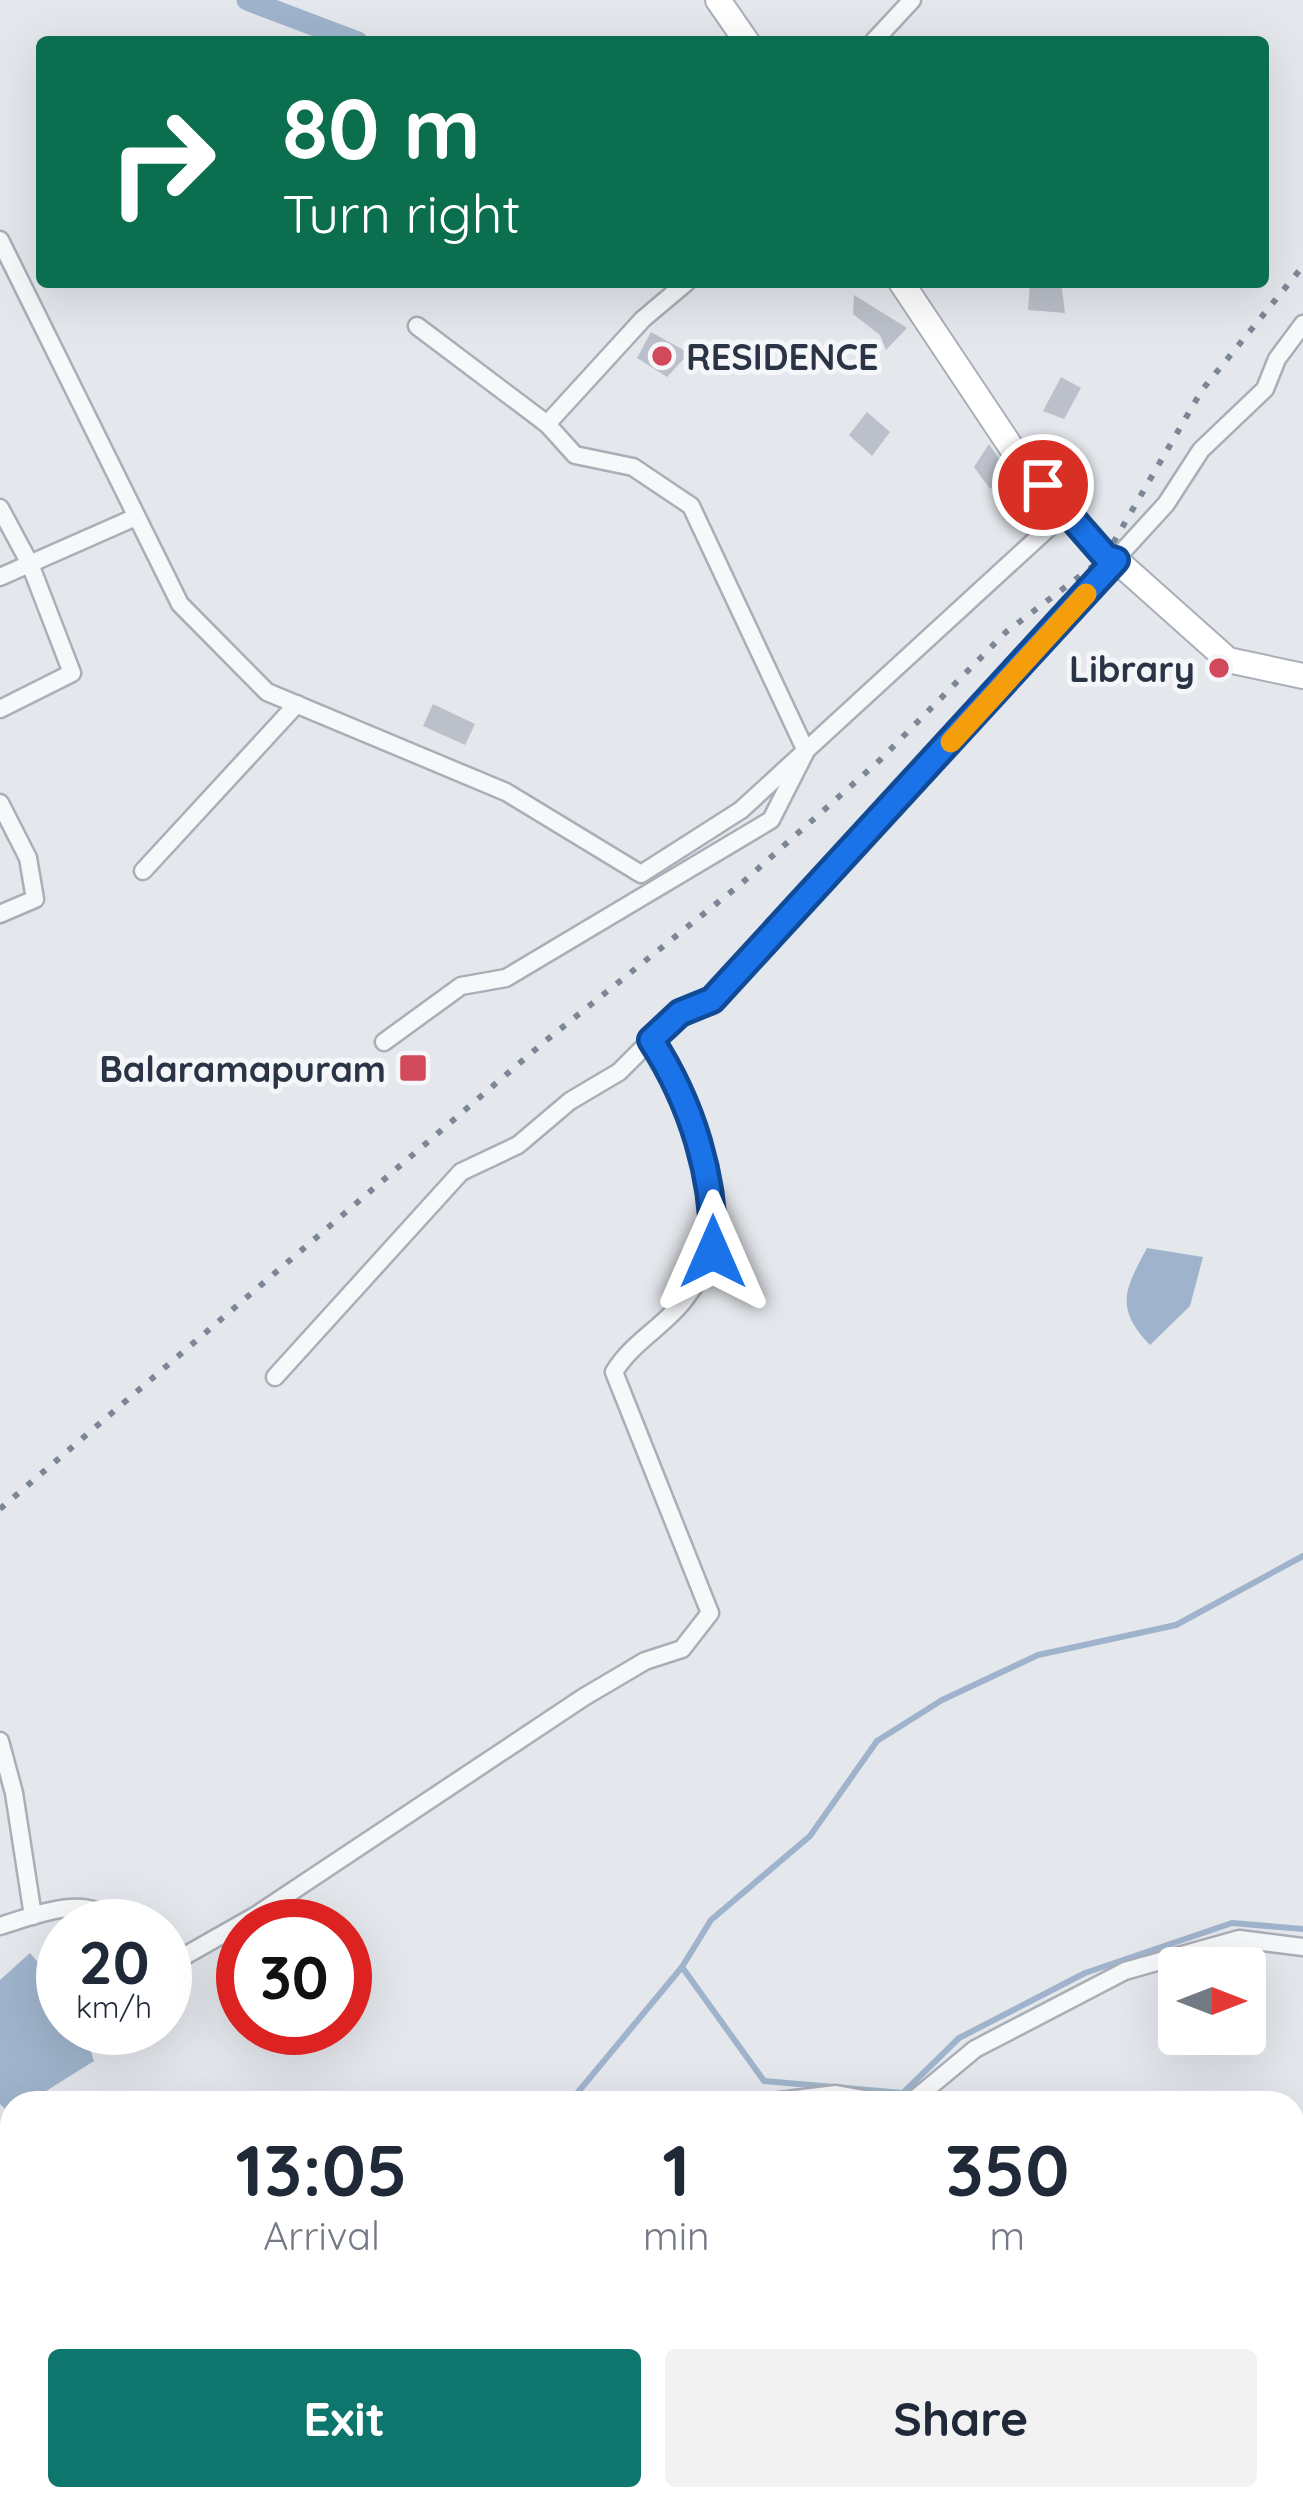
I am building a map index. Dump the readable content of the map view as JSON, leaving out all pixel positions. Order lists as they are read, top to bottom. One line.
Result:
{"places":{"other":["RESIDENCE","Library"],"transit":["Balaramapuram"]},"north":"right","page":{"turn":["80 m","Turn right"],"speed":"20 km/h","limit":"30","eta":["13:05","Arrival","1","min","350","m"],"buttons":["Exit","Share"]}}
